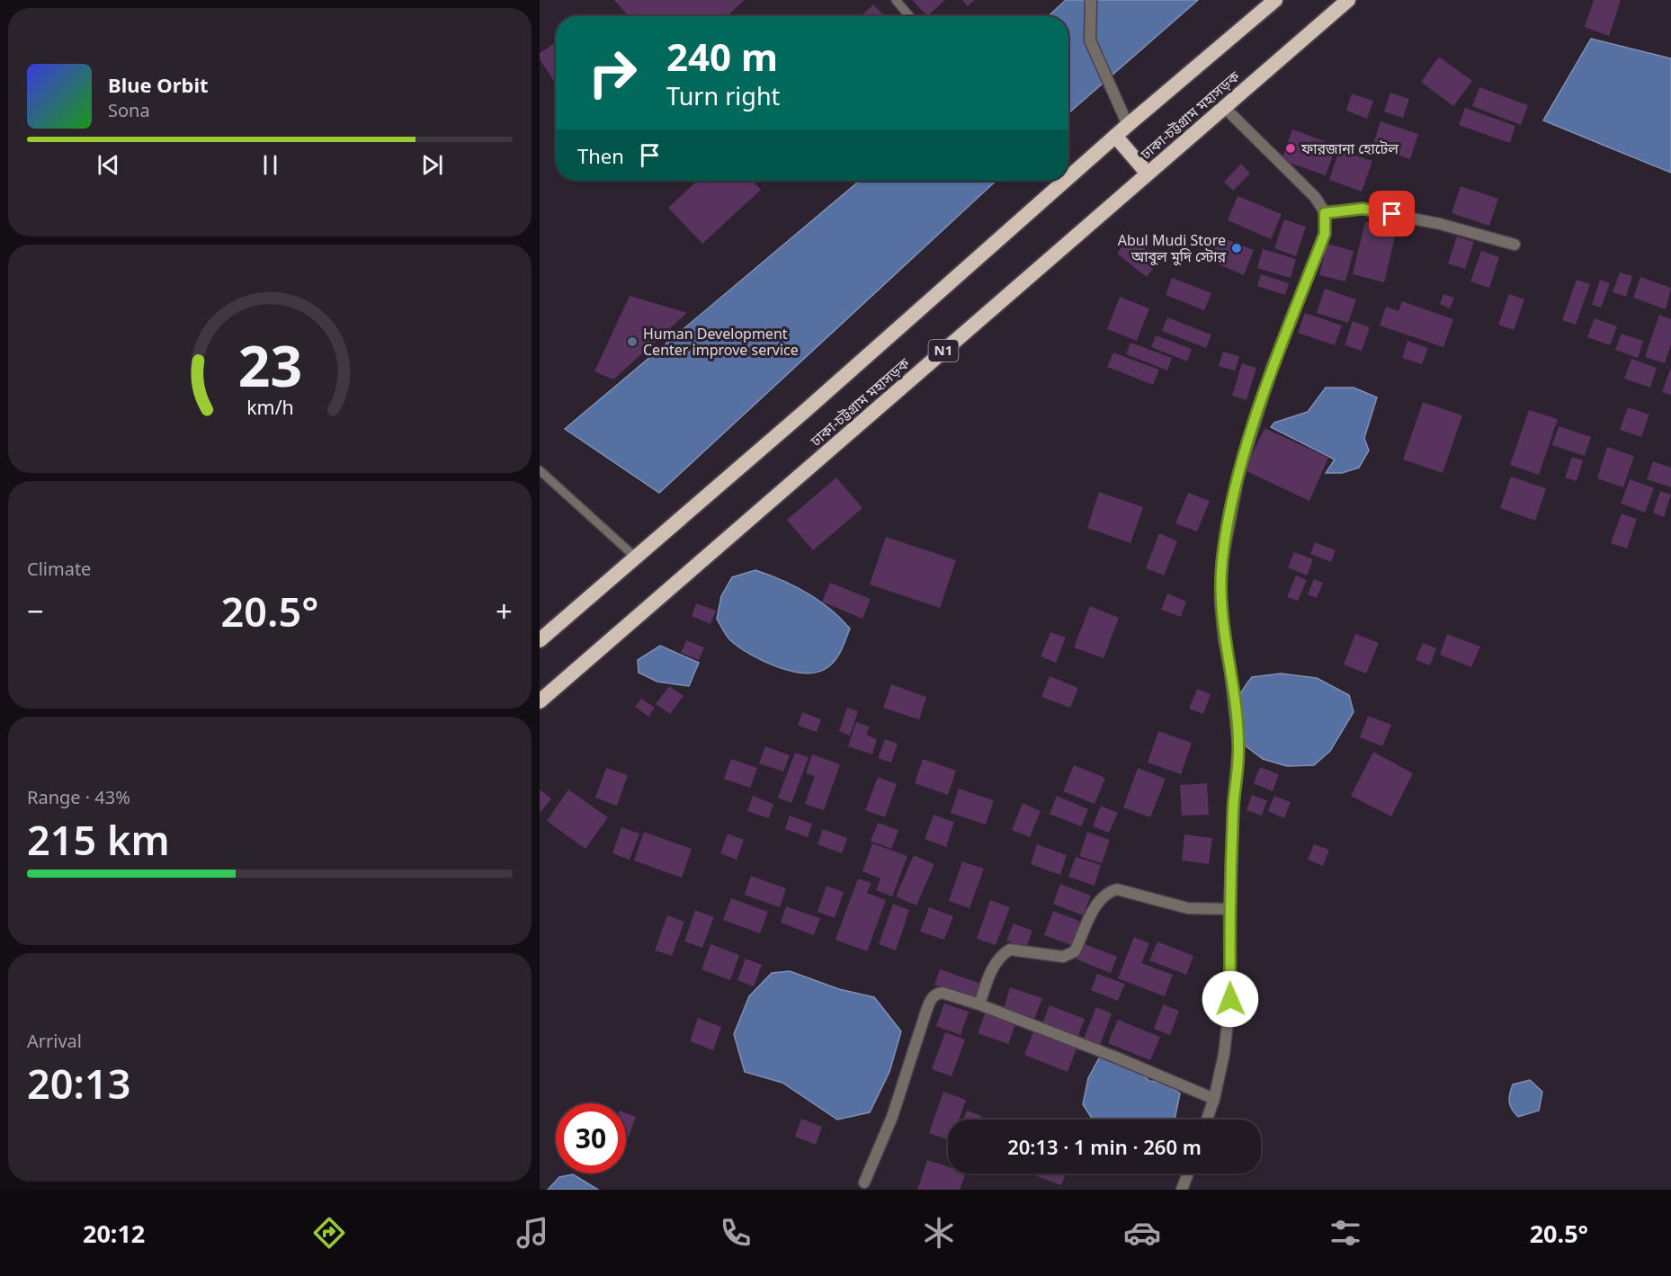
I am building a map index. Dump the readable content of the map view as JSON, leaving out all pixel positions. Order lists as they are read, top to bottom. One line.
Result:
{"streets":{"highway":["ঢাকা-চট্টগ্রাম মহাসড়ক","N1"]},"places":["ফারজানা হোটেল","Abul Mudi Store আবুল মুদি স্টোর","Human Development Center improve service"],"page":{"turn":["240 m","Turn right"],"song":["Blue Orbit","Sona"],"then":"Then","tile":["Climate",["Range · 43%","215 km"],["Arrival","20:13"]],"heat":["−","20.5°","+"],"limit":"30","trip":"20:13 · 1 min · 260 m","tabs":["20:12","20.5°"],"gauge":["23","km/h"]}}
